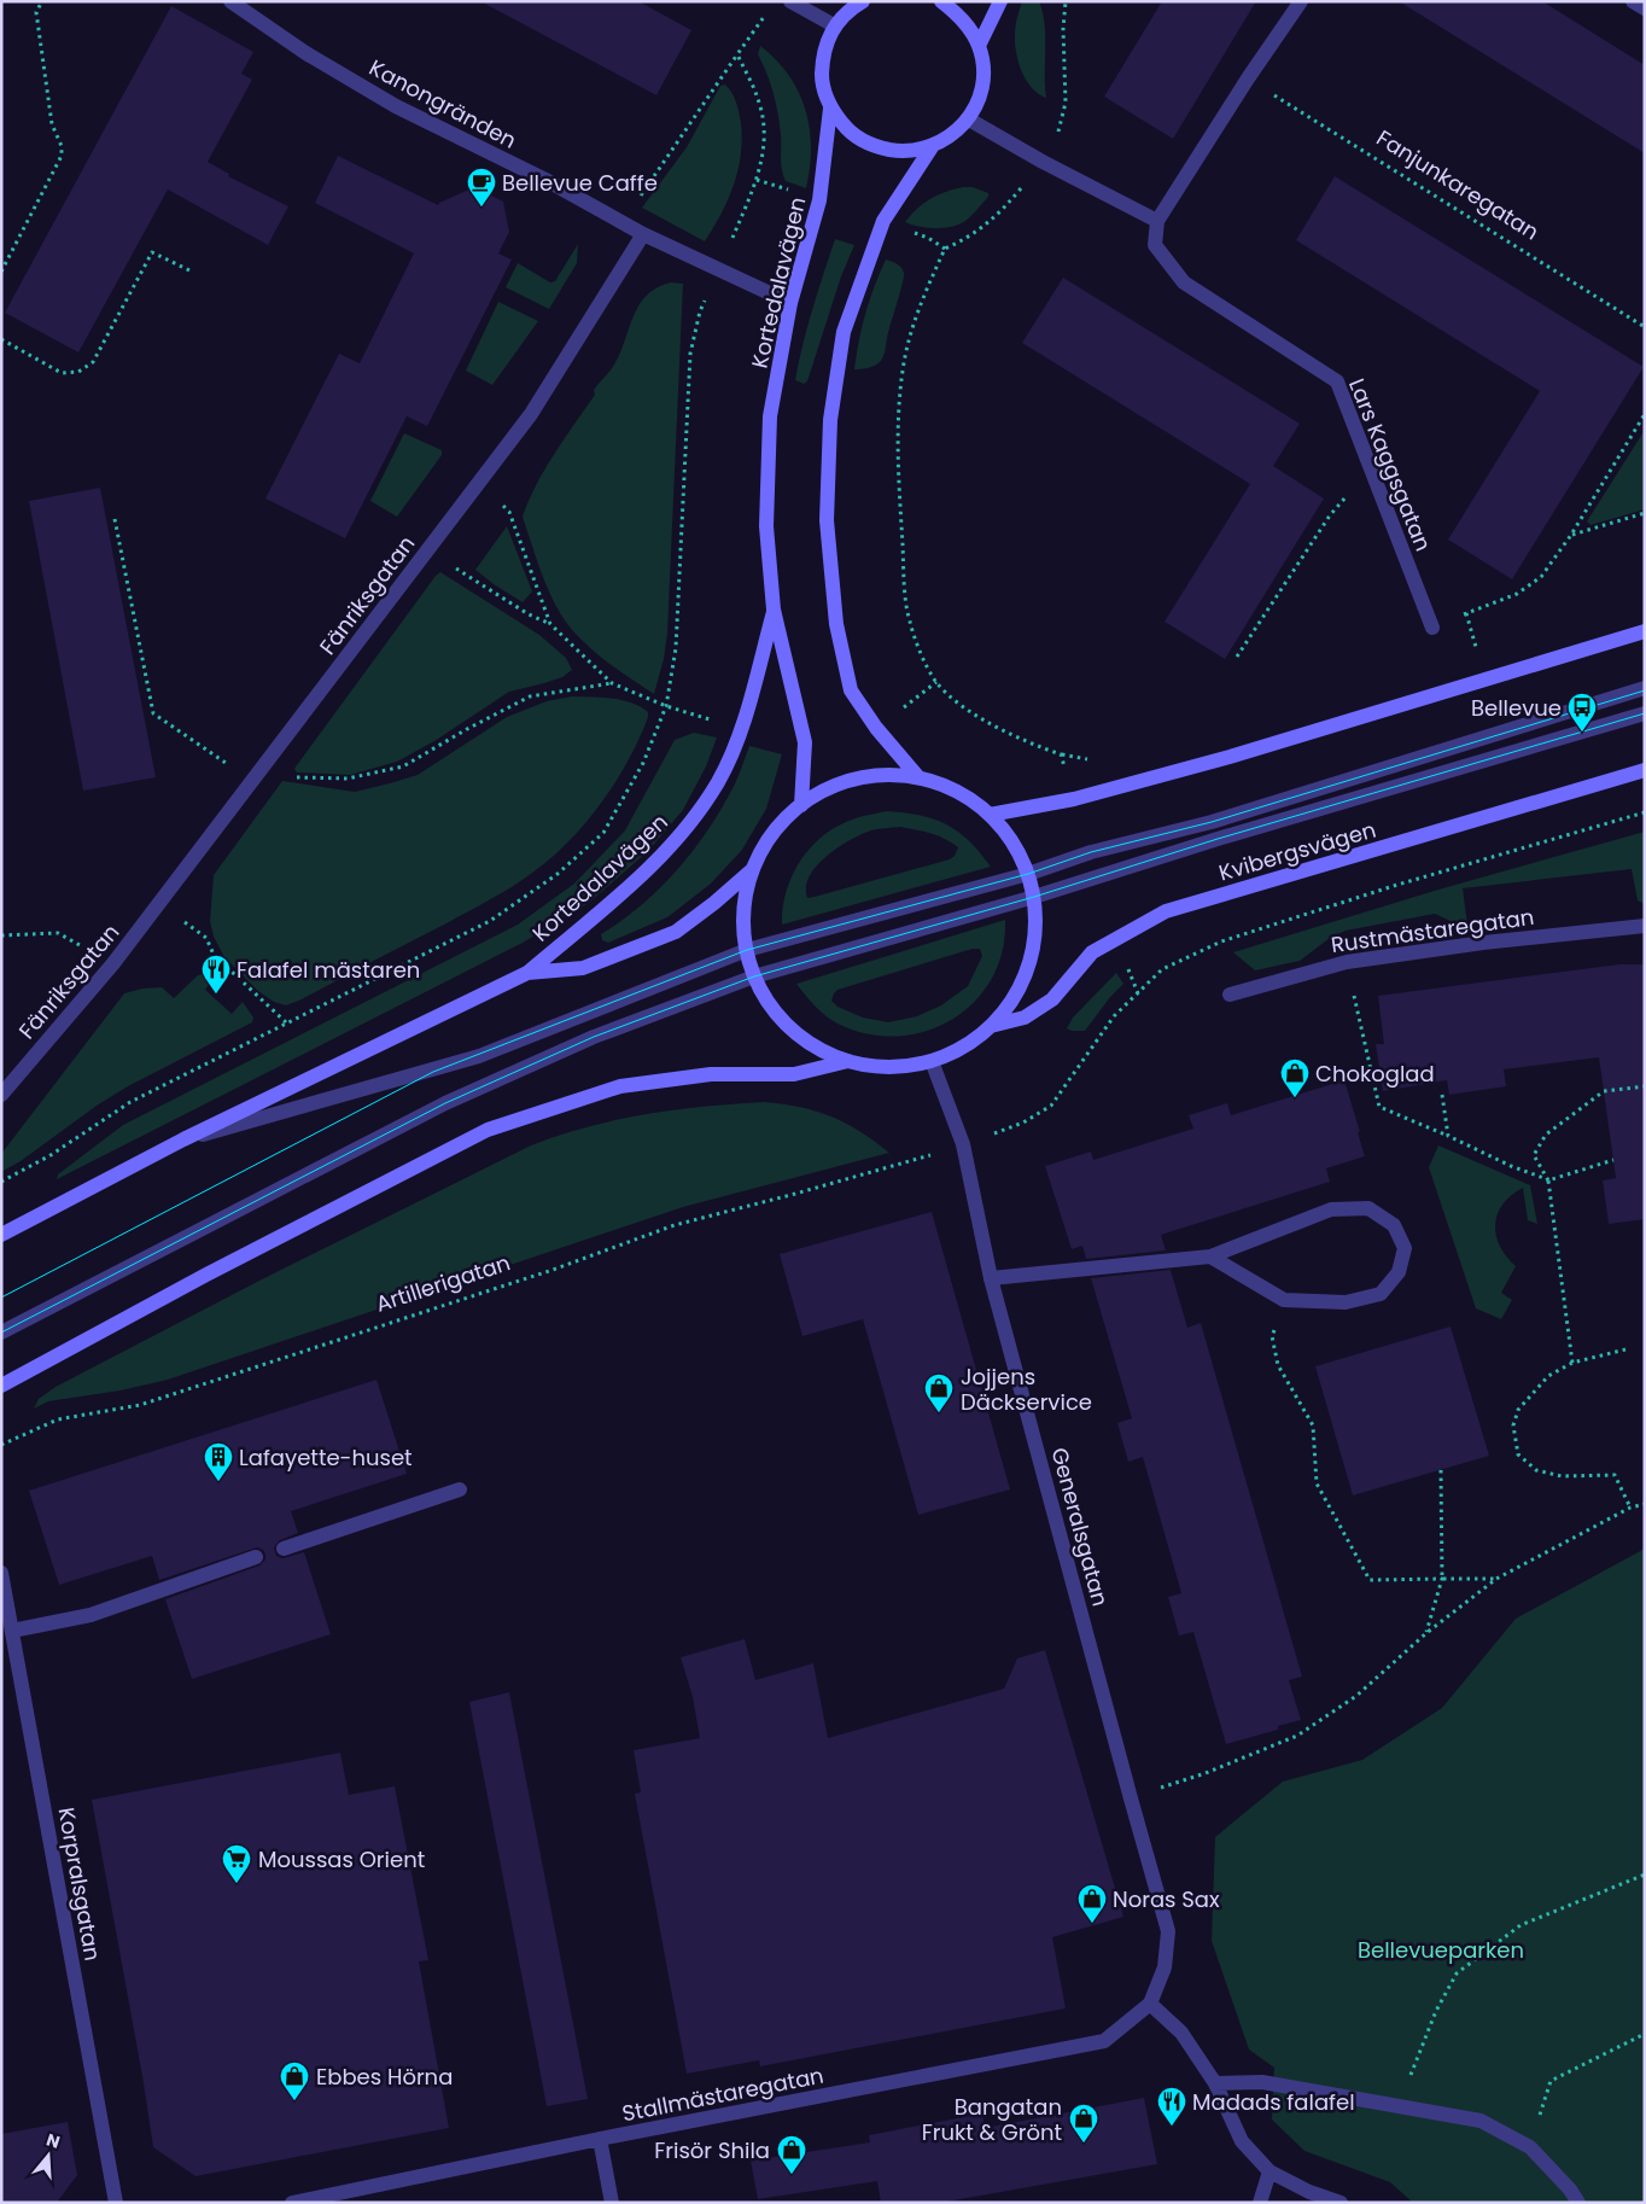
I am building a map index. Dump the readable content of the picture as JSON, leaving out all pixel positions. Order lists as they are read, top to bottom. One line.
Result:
{"streets":{"main road":["Kortedalavägen","Kvibergsvägen"],"street":["Kanongränden","Lars Kaggsgatan","Fänriksgatan","Rustmästaregatan","Generalsgatan","Korpralsgatan","Stallmästaregatan"],"path":["Fanjunkaregatan","Artillerigatan"]},"crossings":[["Kanongränden","Fänriksgatan"],["Generalsgatan","Stallmästaregatan"]],"parks":["Bellevueparken"],"places":{"cafe":["Bellevue Caffe"],"bus stop":["Bellevue"],"restaurant":["Falafel mästaren","Madads falafel"],"shop":["Chokoglad","Jojjens Däckservice","Noras Sax","Ebbes Hörna","Bangatan Frukt & Grönt","Frisör Shila"],"building":["Lafayette-huset"],"supermarket":["Moussas Orient"]},"north":"top"}
